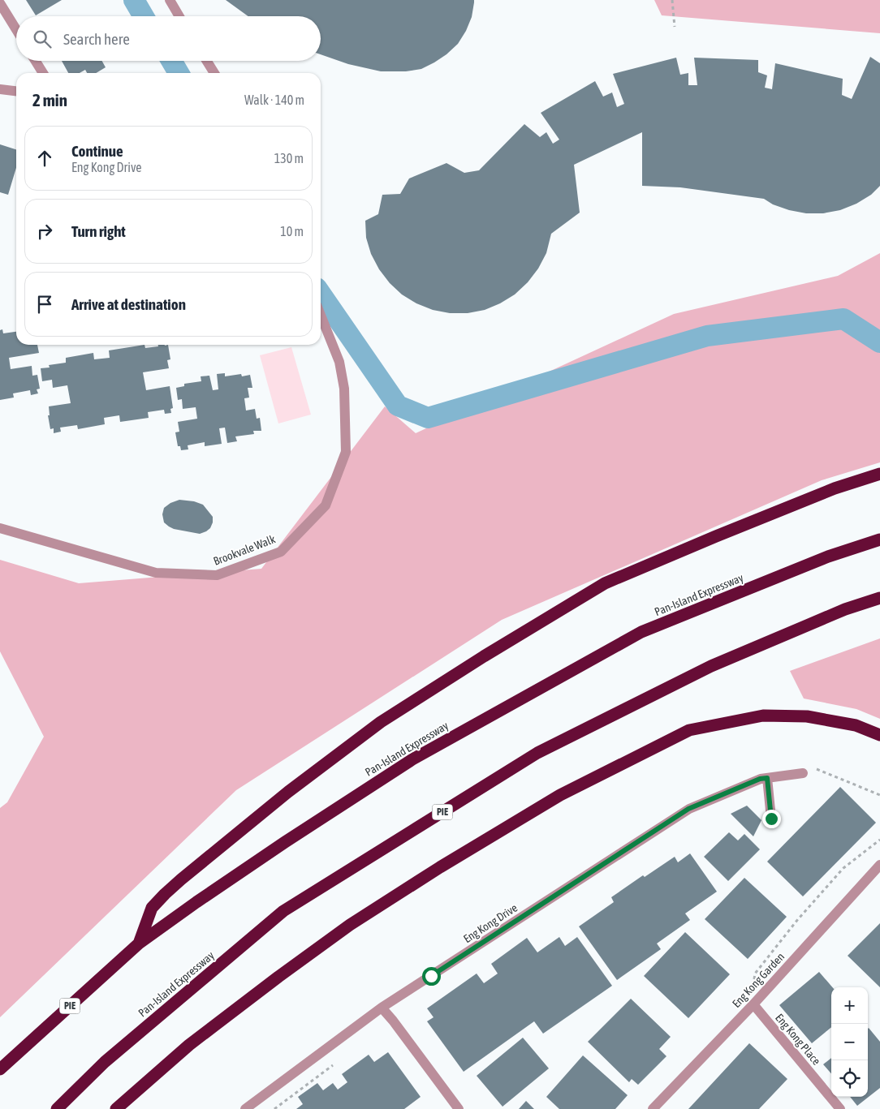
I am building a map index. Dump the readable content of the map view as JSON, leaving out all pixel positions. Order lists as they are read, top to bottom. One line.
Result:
{"streets":{"highway":["Pan-Island Expressway","PIE"],"street":["Brookvale Walk","Eng Kong Drive","Eng Kong Garden","Eng Kong Place"]},"crossings":[["Eng Kong Garden","Eng Kong Place"]],"page":{"search":"Search here","heading":["2 min","Walk · 140 m"],"list":[["Continue","Eng Kong Drive","130 m"],["Turn right","10 m"],"Arrive at destination"],"map_buttons":["+","−"]}}
